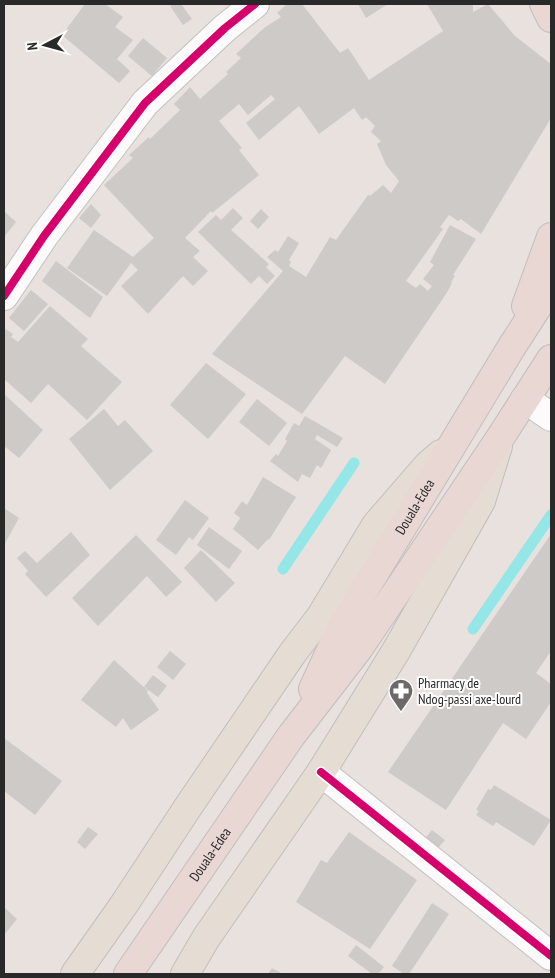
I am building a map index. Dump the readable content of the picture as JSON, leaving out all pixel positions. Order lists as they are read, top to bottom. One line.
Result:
{"streets":{"highway":["Douala-Edea"]},"places":{"pharmacy":["Pharmacy de Ndog-passi axe-lourd"]},"north":"left"}
